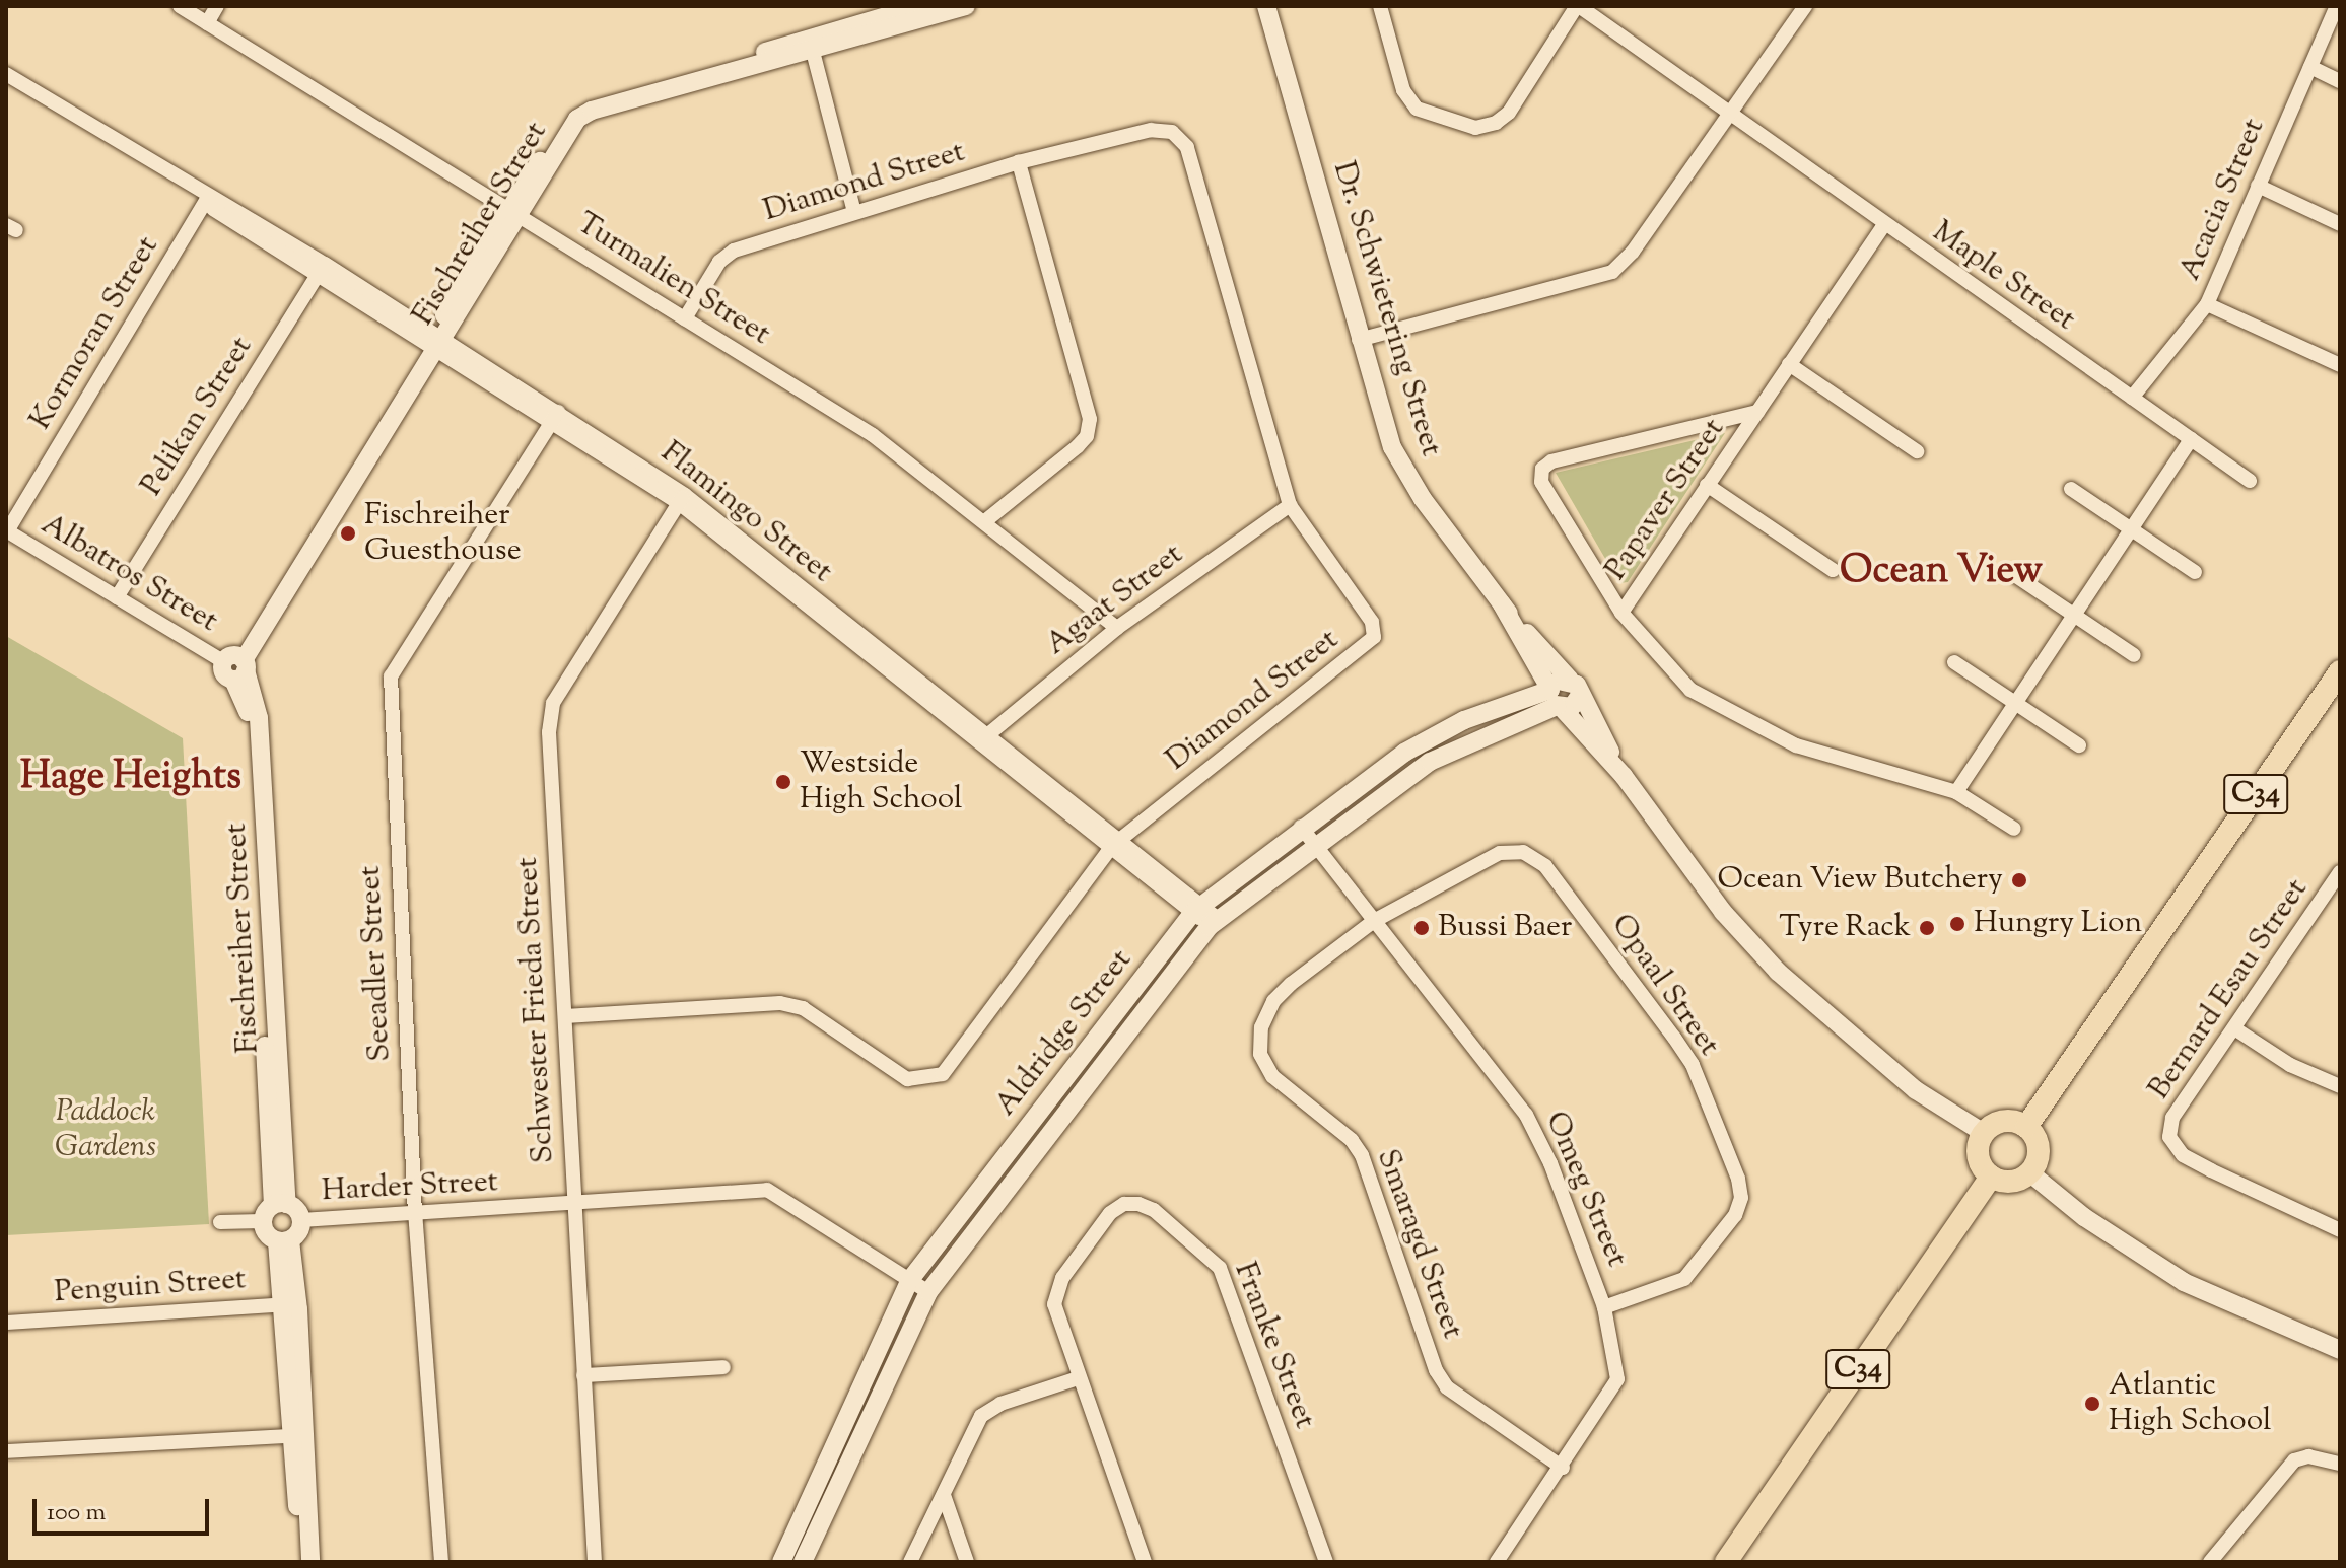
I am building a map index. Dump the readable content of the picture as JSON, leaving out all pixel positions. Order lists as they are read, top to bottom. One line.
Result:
{"streets":{"main road":["C34"],"street":["Diamond Street","Acacia Street","Fischreiher Street","Maple Street","Turmalien Street","Dr. Schwietering Street","Kormoran Street","Pelikan Street","Papaver Street","Flamingo Street","Albatros Street","Agaat Street","Seeadler Street","Opaal Street","Bernard Esau Street","Schwester Frieda Street","Aldridge Street","Harder Street","Omeg Street","Smaragd Street","Penguin Street","Franke Street"]},"crossings":[["Diamond Street","Turmalien Street"],["Diamond Street","Flamingo Street"],["Diamond Street","Agaat Street"],["Diamond Street","Schwester Frieda Street"],["Acacia Street","Maple Street"],["Fischreiher Street","Turmalien Street"],["Fischreiher Street","Flamingo Street"],["Fischreiher Street","Albatros Street"],["Maple Street","Papaver Street"],["Turmalien Street","Agaat Street"],["Dr. Schwietering Street","C34"],["Dr. Schwietering Street","Aldridge Street"],["Kormoran Street","Flamingo Street"],["Kormoran Street","Albatros Street"],["Pelikan Street","Flamingo Street"],["Pelikan Street","Albatros Street"],["Flamingo Street","Agaat Street"],["Flamingo Street","Seeadler Street"],["Flamingo Street","Schwester Frieda Street"],["Flamingo Street","Aldridge Street"],["Seeadler Street","Harder Street"],["Opaal Street","Omeg Street"],["Opaal Street","Smaragd Street"],["Schwester Frieda Street","Harder Street"],["Aldridge Street","Harder Street"],["Aldridge Street","Omeg Street"],["Omeg Street","Smaragd Street"]],"districts":["Ocean View","Hage Heights"],"parks":["Paddock Gardens"],"places":["Fischreiher Guesthouse","Westside High School","Ocean View Butchery","Hungry Lion","Bussi Baer","Tyre Rack","Atlantic High School"],"scale_bar":"100 m"}
